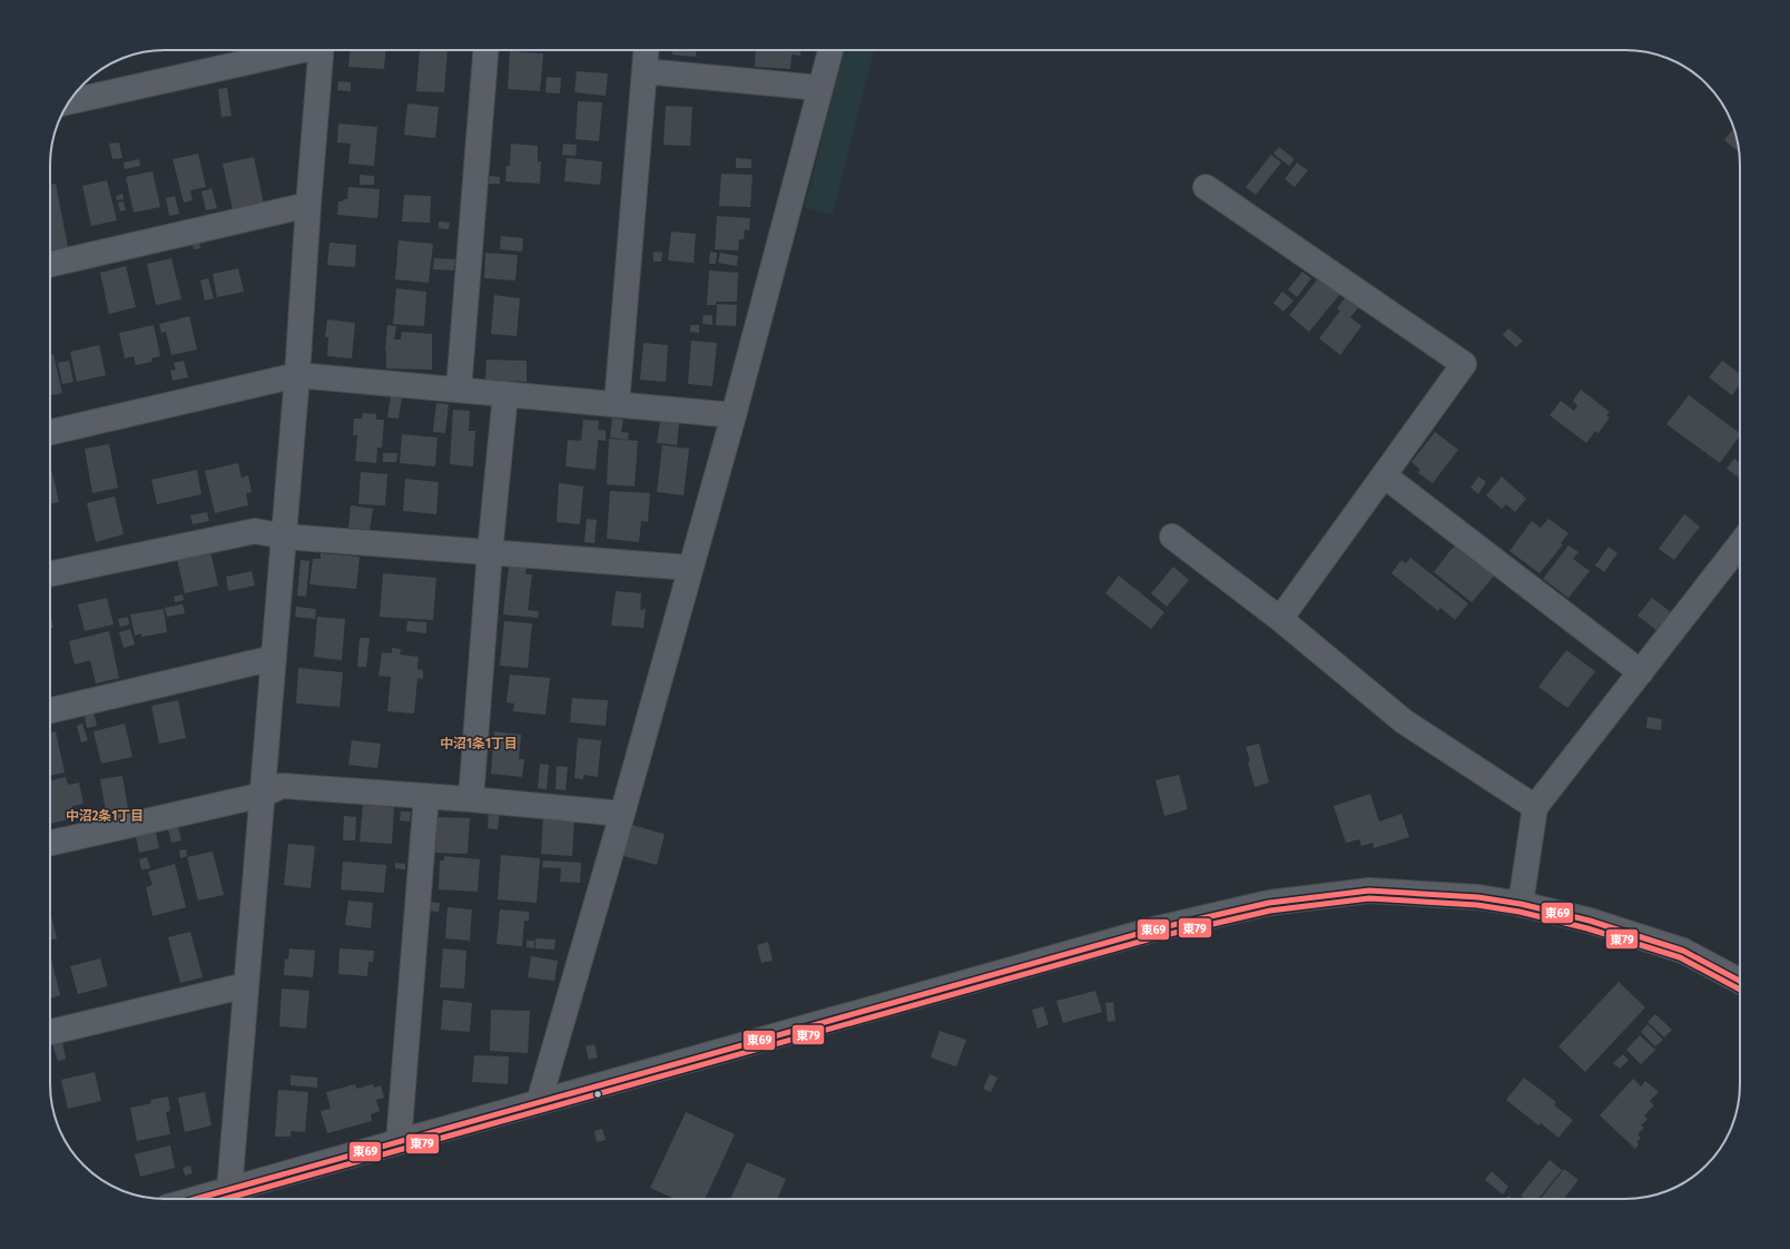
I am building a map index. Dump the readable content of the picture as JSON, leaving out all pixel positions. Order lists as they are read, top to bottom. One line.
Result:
{"districts":["中沼1条1丁目","中沼2条1丁目"],"lines":["transit line 東69","transit line 東79"]}
